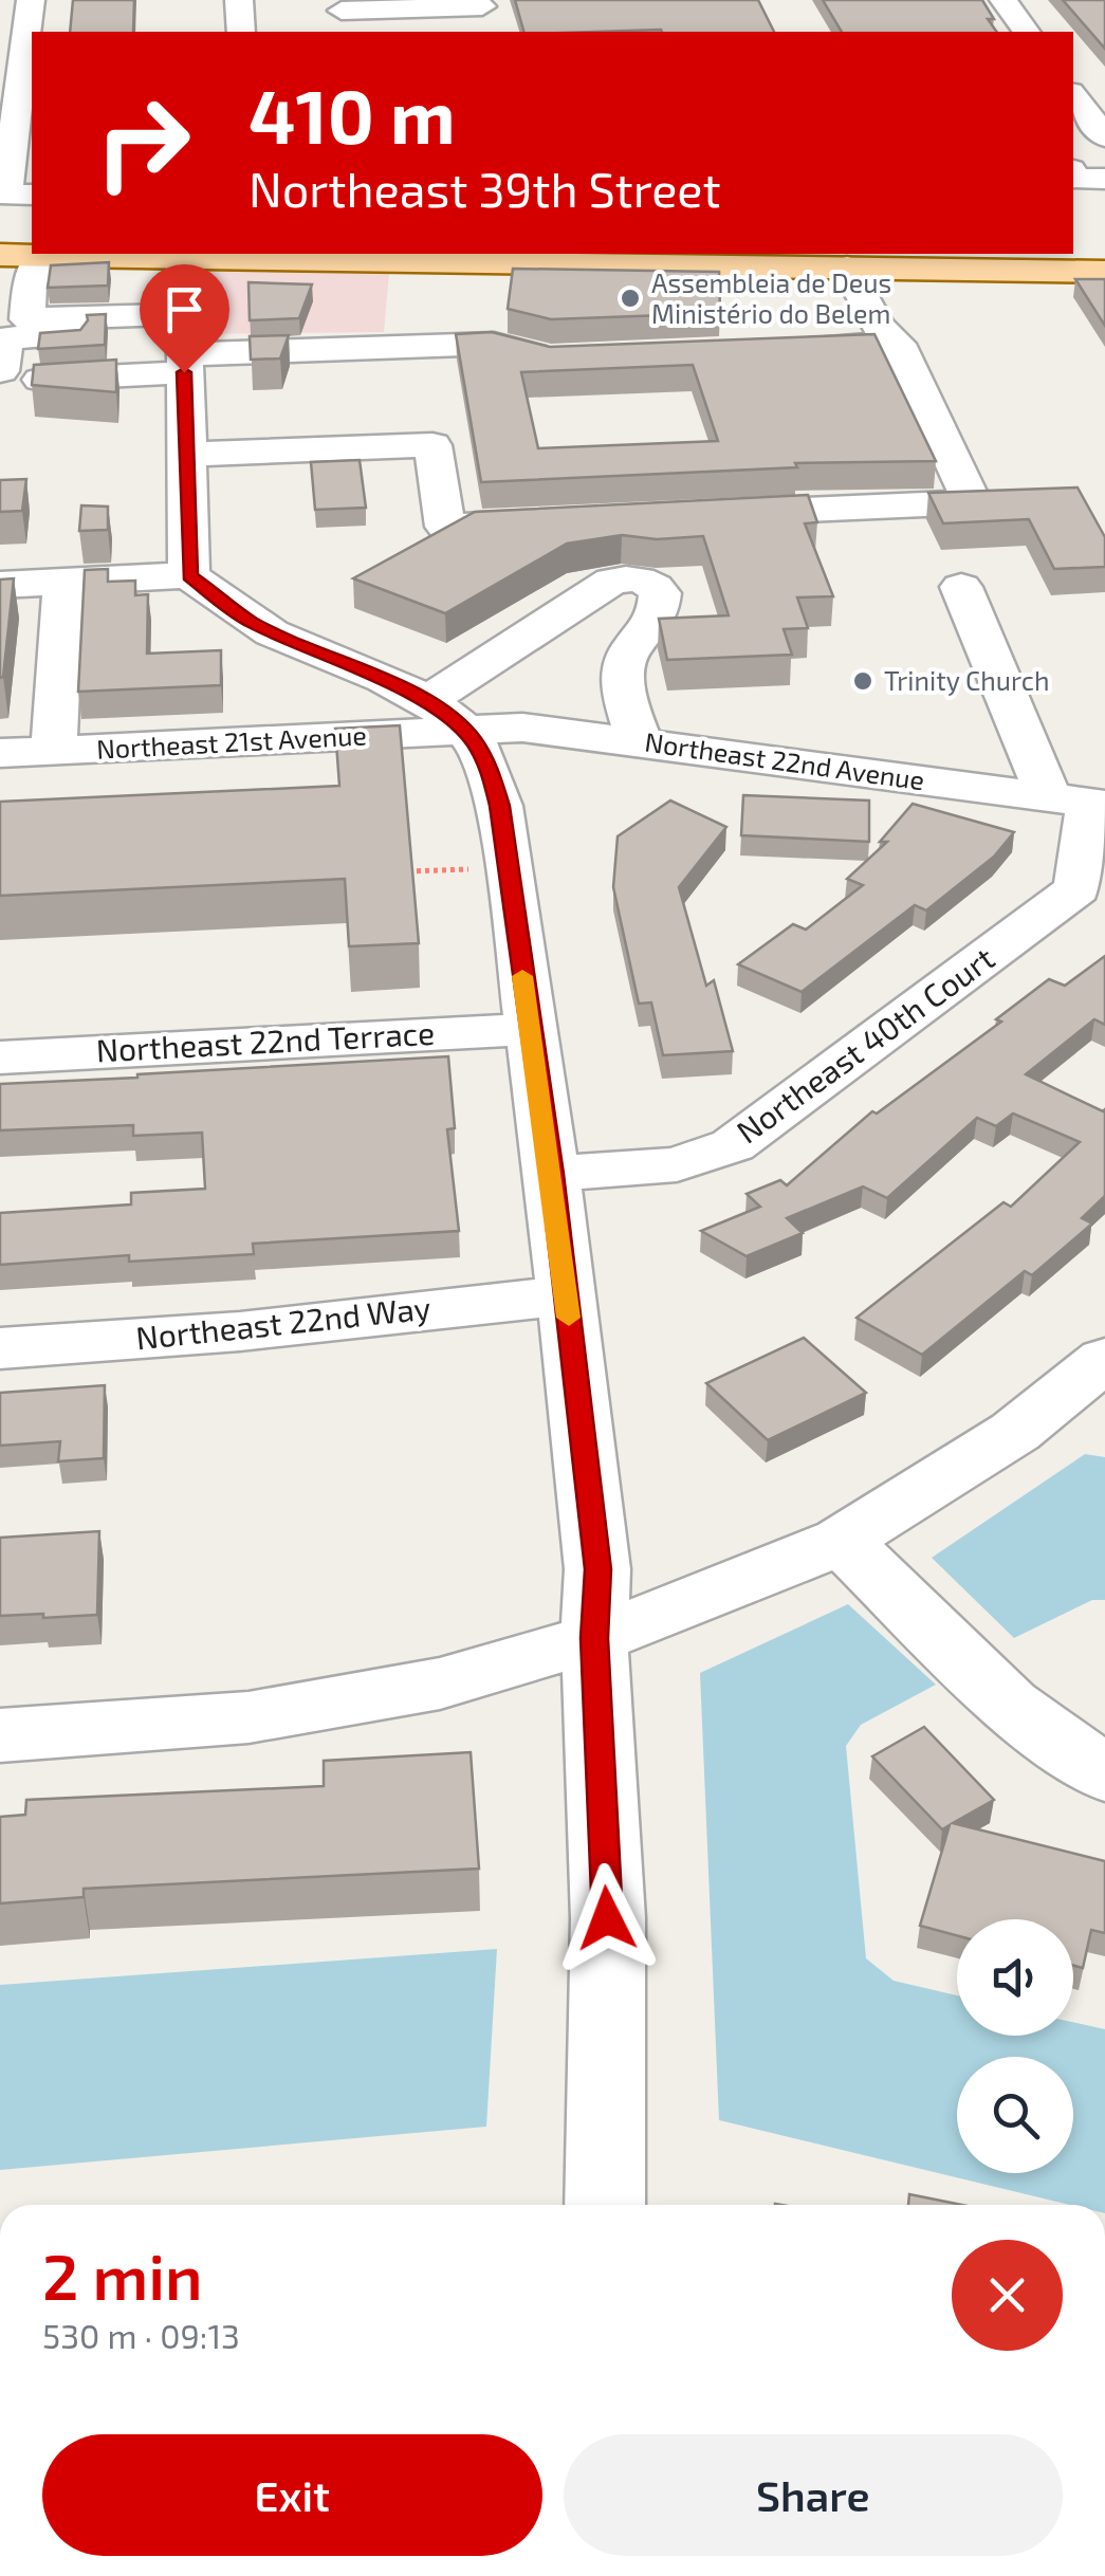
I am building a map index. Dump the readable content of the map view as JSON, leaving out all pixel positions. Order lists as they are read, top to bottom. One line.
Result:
{"streets":{"street":["Northeast 21st Avenue","Northeast 22nd Avenue","Northeast 22nd Terrace","Northeast 40th Court","Northeast 22nd Way"]},"crossings":[["Northeast 21st Avenue","Northeast 22nd Avenue"],["Northeast 22nd Avenue","Northeast 40th Court"]],"places":["Assembleia de Deus Ministério do Belem","Trinity Church"],"page":{"turn":["410 m","Northeast 39th Street"],"heading":["2 min","530 m · 09:13"],"buttons":["Exit","Share"]}}
